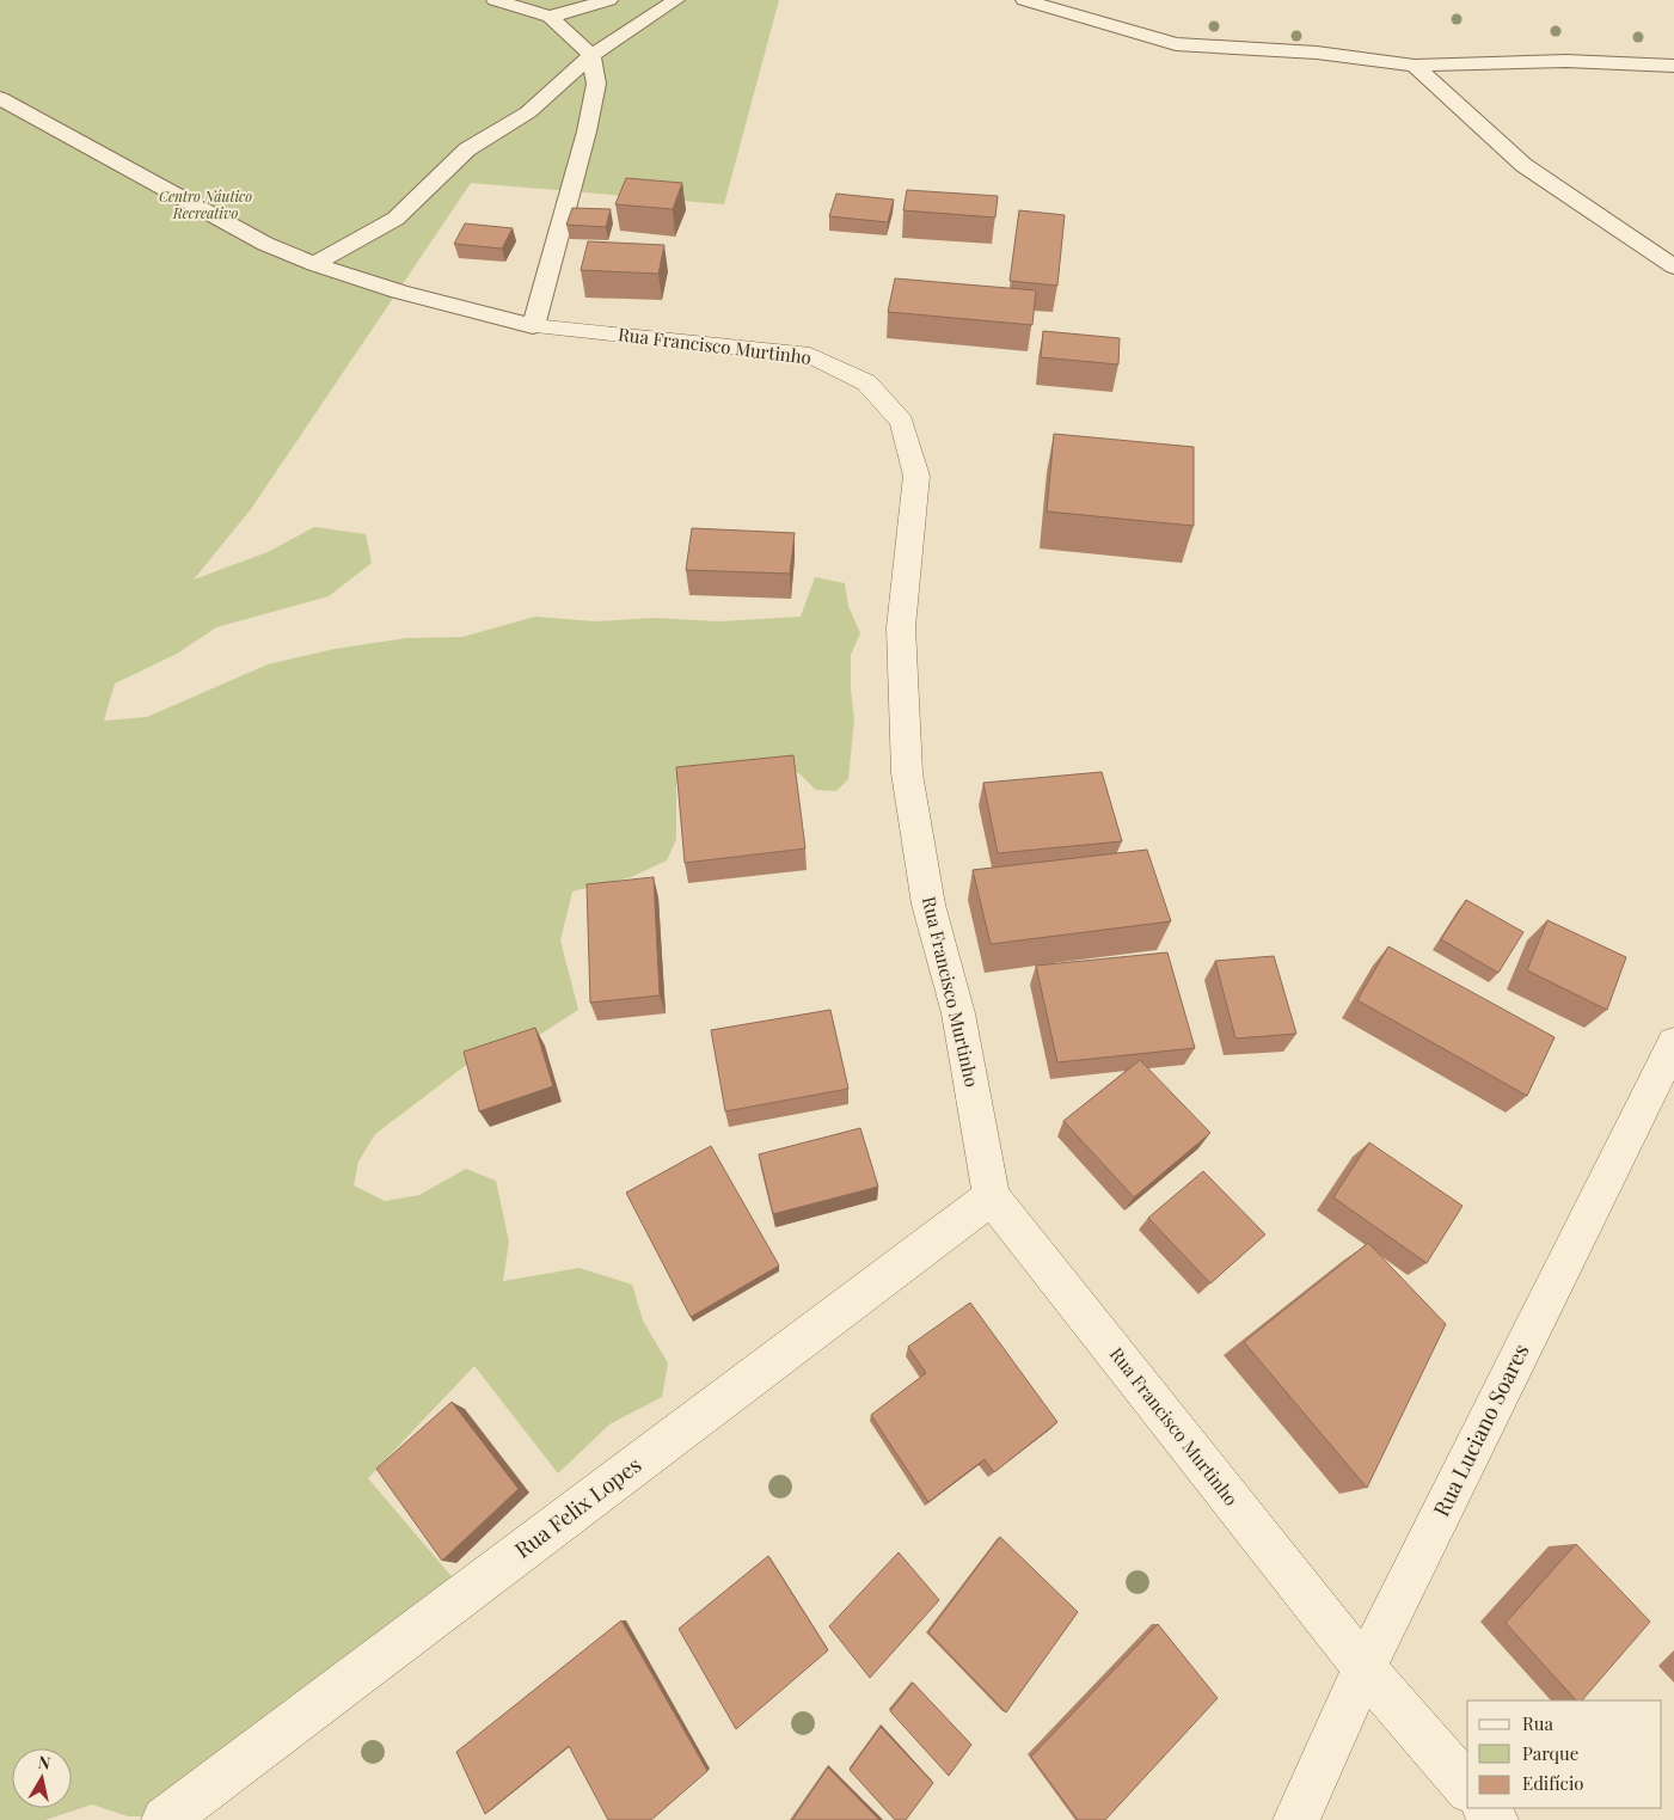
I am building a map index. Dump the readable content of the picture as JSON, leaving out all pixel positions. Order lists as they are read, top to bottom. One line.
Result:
{"streets":{"street":["Rua Francisco Murtinho","Rua Luciano Soares","Rua Felix Lopes"]},"crossings":[["Rua Francisco Murtinho","Rua Luciano Soares"],["Rua Francisco Murtinho","Rua Felix Lopes"]],"parks":["Centro Náutico Recreativo"],"legend":["Rua","Parque","Edifício"],"north":"top"}
